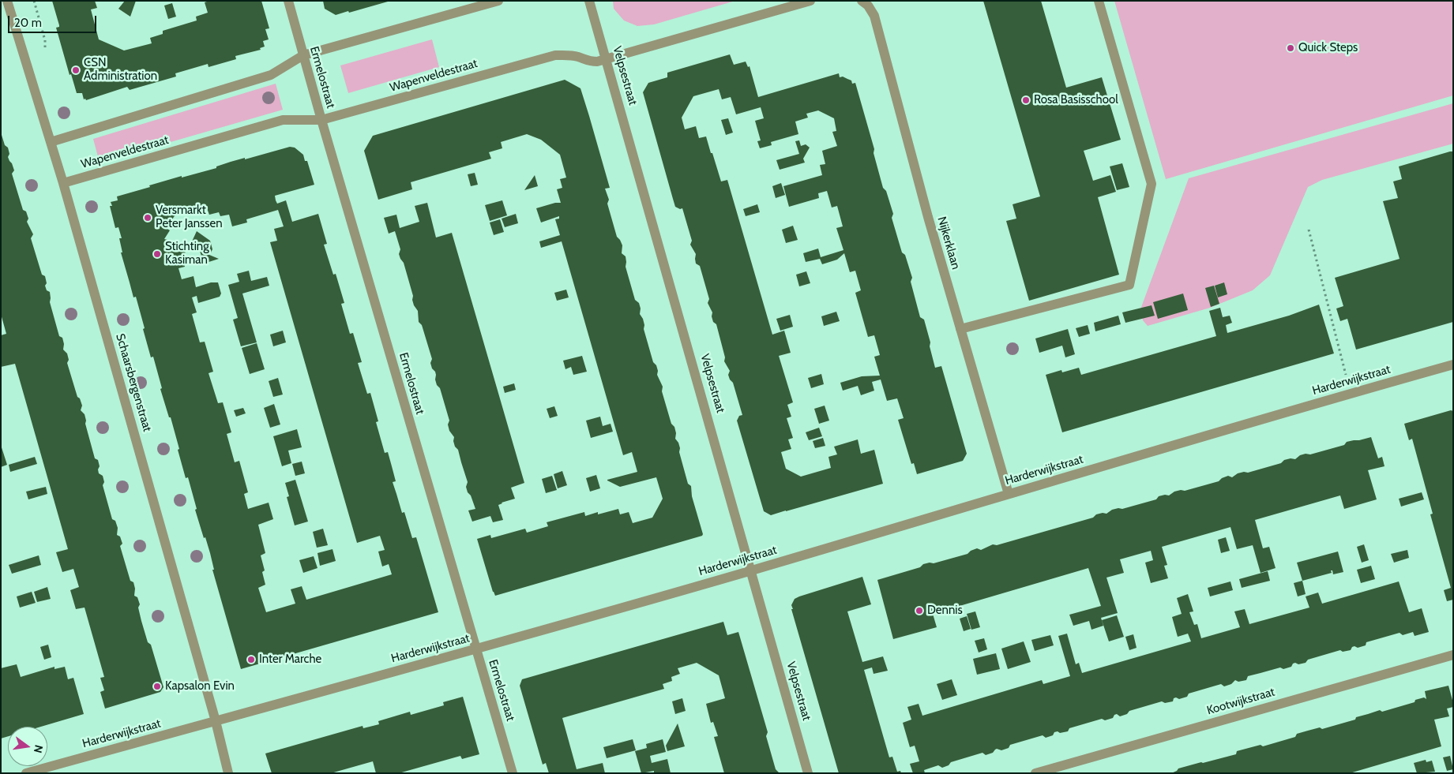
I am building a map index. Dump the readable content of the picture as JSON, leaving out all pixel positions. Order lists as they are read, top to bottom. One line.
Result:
{"streets":{"street":["Wapenveldestraat","Velpsestraat","Ermelostraat","Nijkerklaan","Harderwijkstraat","Schaarsbergenstraat","Kootwijkstraat"]},"crossings":[["Wapenveldestraat","Velpsestraat"],["Wapenveldestraat","Ermelostraat"],["Wapenveldestraat","Schaarsbergenstraat"],["Velpsestraat","Harderwijkstraat"],["Ermelostraat","Harderwijkstraat"],["Nijkerklaan","Harderwijkstraat"],["Harderwijkstraat","Schaarsbergenstraat"]],"places":["Quick Steps","CSN Administration","Rosa Basisschool","Versmarkt Peter Janssen","Stichting Kasiman","Dennis","Inter Marche","Kapsalon Evin"],"scale_bar":"20 m","north":"right"}
